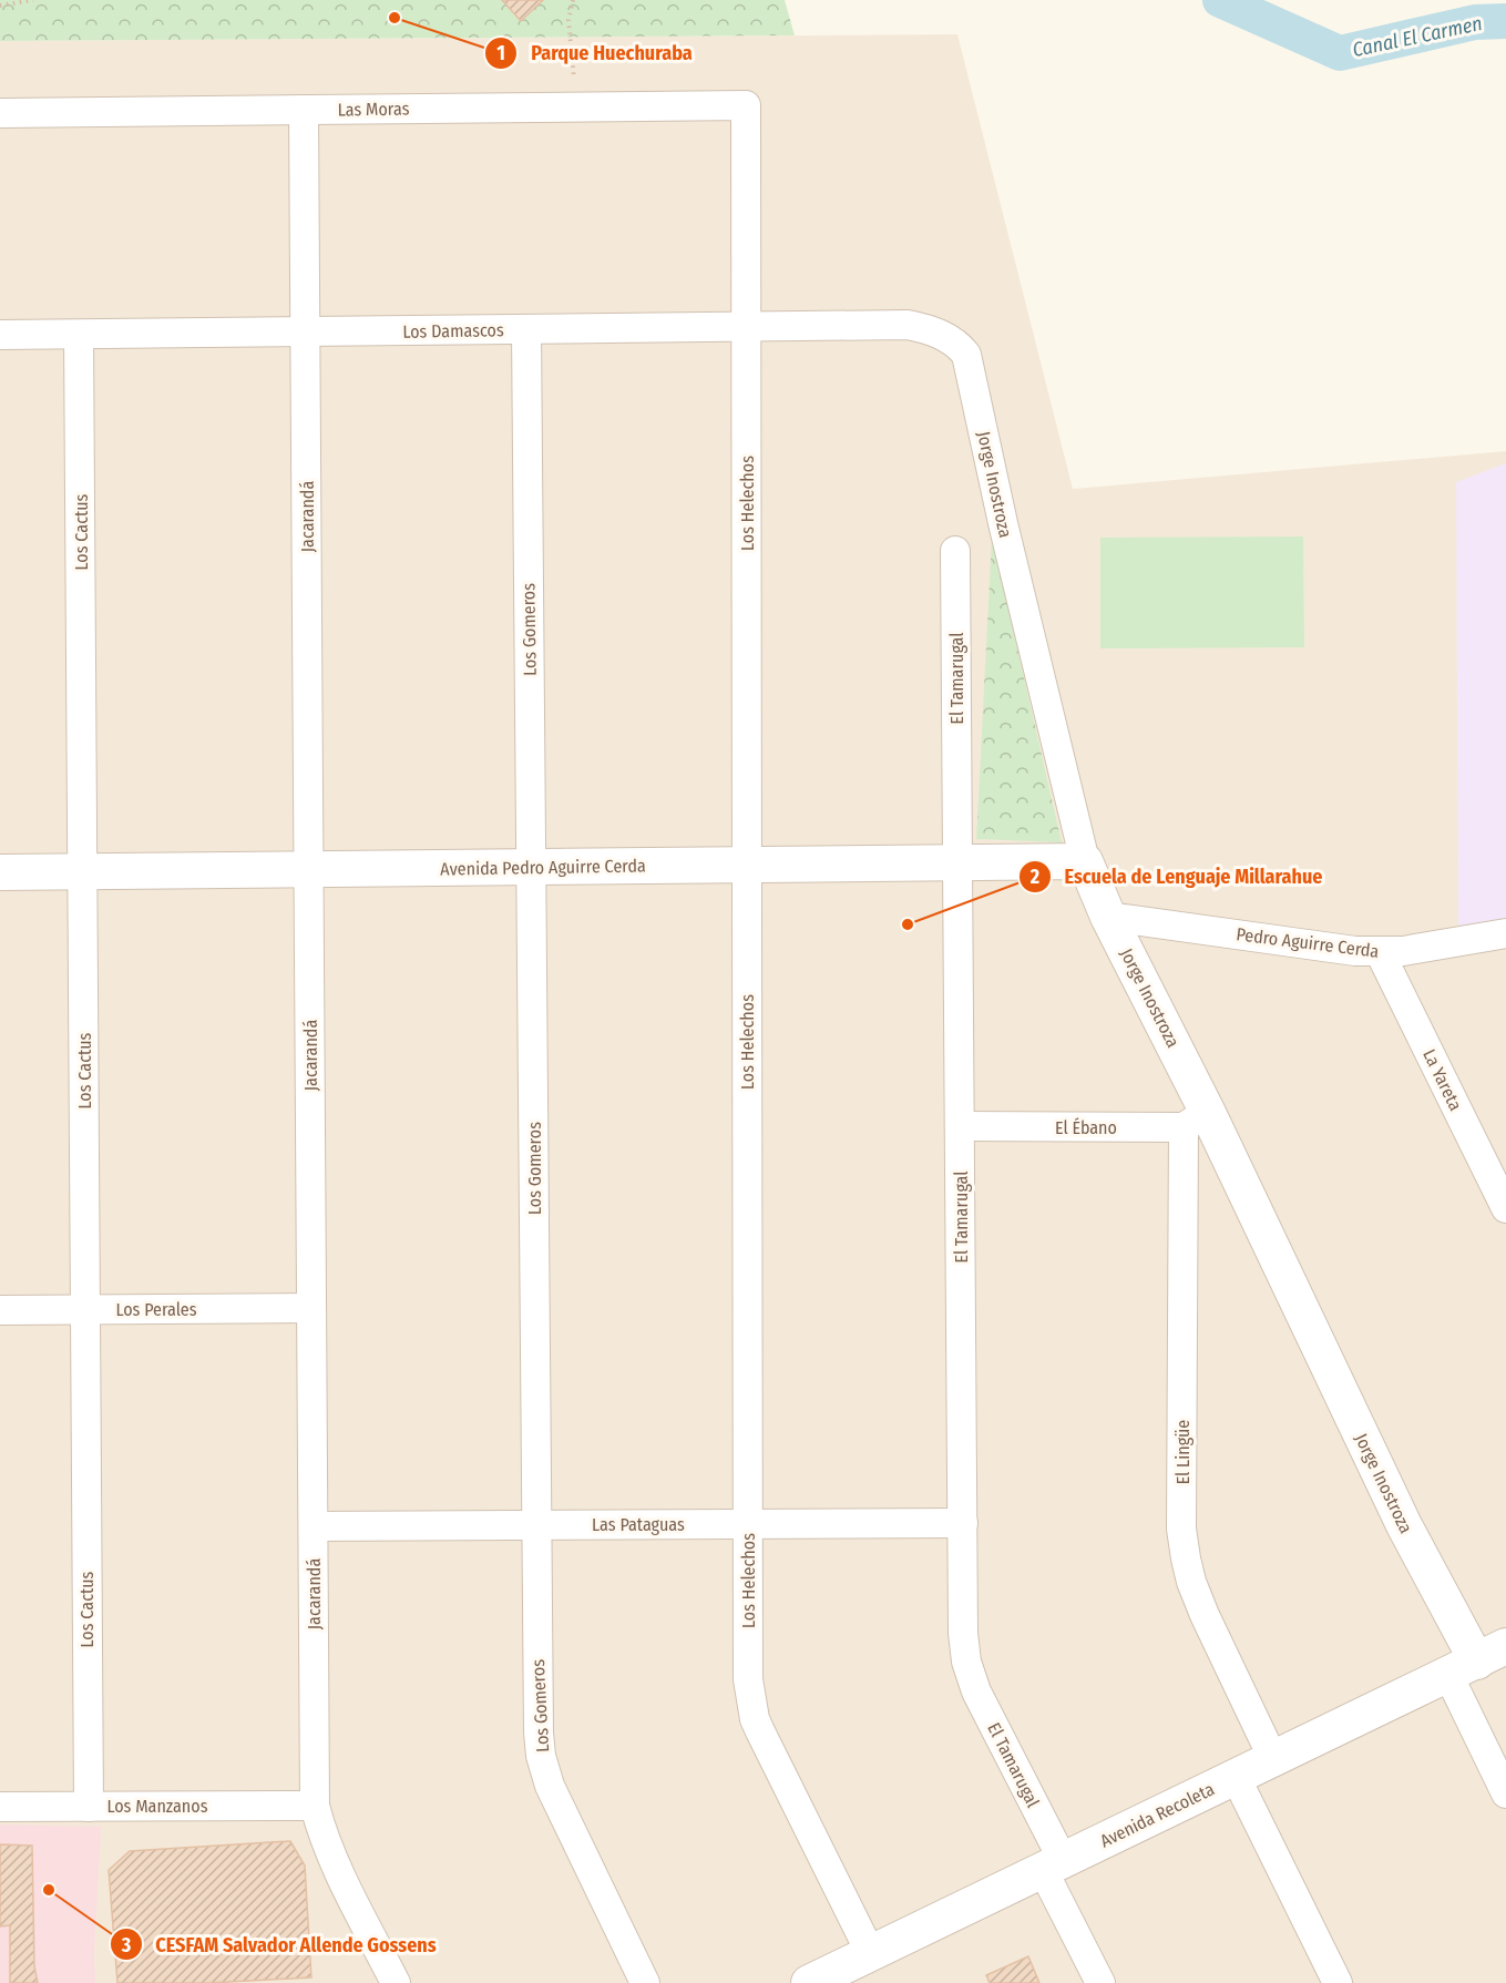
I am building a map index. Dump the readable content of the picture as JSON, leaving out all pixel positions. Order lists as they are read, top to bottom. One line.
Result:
{"streets":{"street":["Las Moras","Los Damascos","Jorge Inostroza","Los Helechos","Jacarandá","Los Cactus","Los Gomeros","El Tamarugal","Avenida Pedro Aguirre Cerda","Pedro Aguirre Cerda","La Yareta","El Ébano","Los Perales","El Lingüe","Las Pataguas","Los Manzanos","Avenida Recoleta"]},"crossings":[["Las Moras","Los Helechos"],["Las Moras","Jacarandá"],["Los Damascos","Jorge Inostroza"],["Los Damascos","Los Helechos"],["Los Damascos","Jacarandá"],["Los Damascos","Los Cactus"],["Los Damascos","Los Gomeros"],["Jorge Inostroza","Avenida Pedro Aguirre Cerda"],["Jorge Inostroza","Pedro Aguirre Cerda"],["Jorge Inostroza","El Ébano"],["Jorge Inostroza","El Lingüe"],["Jorge Inostroza","Avenida Recoleta"],["Los Helechos","Avenida Pedro Aguirre Cerda"],["Los Helechos","Las Pataguas"],["Los Helechos","Avenida Recoleta"],["Jacarandá","Avenida Pedro Aguirre Cerda"],["Jacarandá","Los Perales"],["Jacarandá","Las Pataguas"],["Jacarandá","Los Manzanos"],["Los Cactus","Avenida Pedro Aguirre Cerda"],["Los Cactus","Los Perales"],["Los Cactus","Los Manzanos"],["Los Gomeros","Avenida Pedro Aguirre Cerda"],["Los Gomeros","Las Pataguas"],["El Tamarugal","Avenida Pedro Aguirre Cerda"],["El Tamarugal","El Ébano"],["El Tamarugal","Las Pataguas"],["El Tamarugal","Avenida Recoleta"],["Pedro Aguirre Cerda","La Yareta"],["El Ébano","El Lingüe"],["El Lingüe","Avenida Recoleta"]],"water":["Canal El Carmen"],"places":["Parque Huechuraba","Escuela de Lenguaje Millarahue","CESFAM Salvador Allende Gossens"]}
